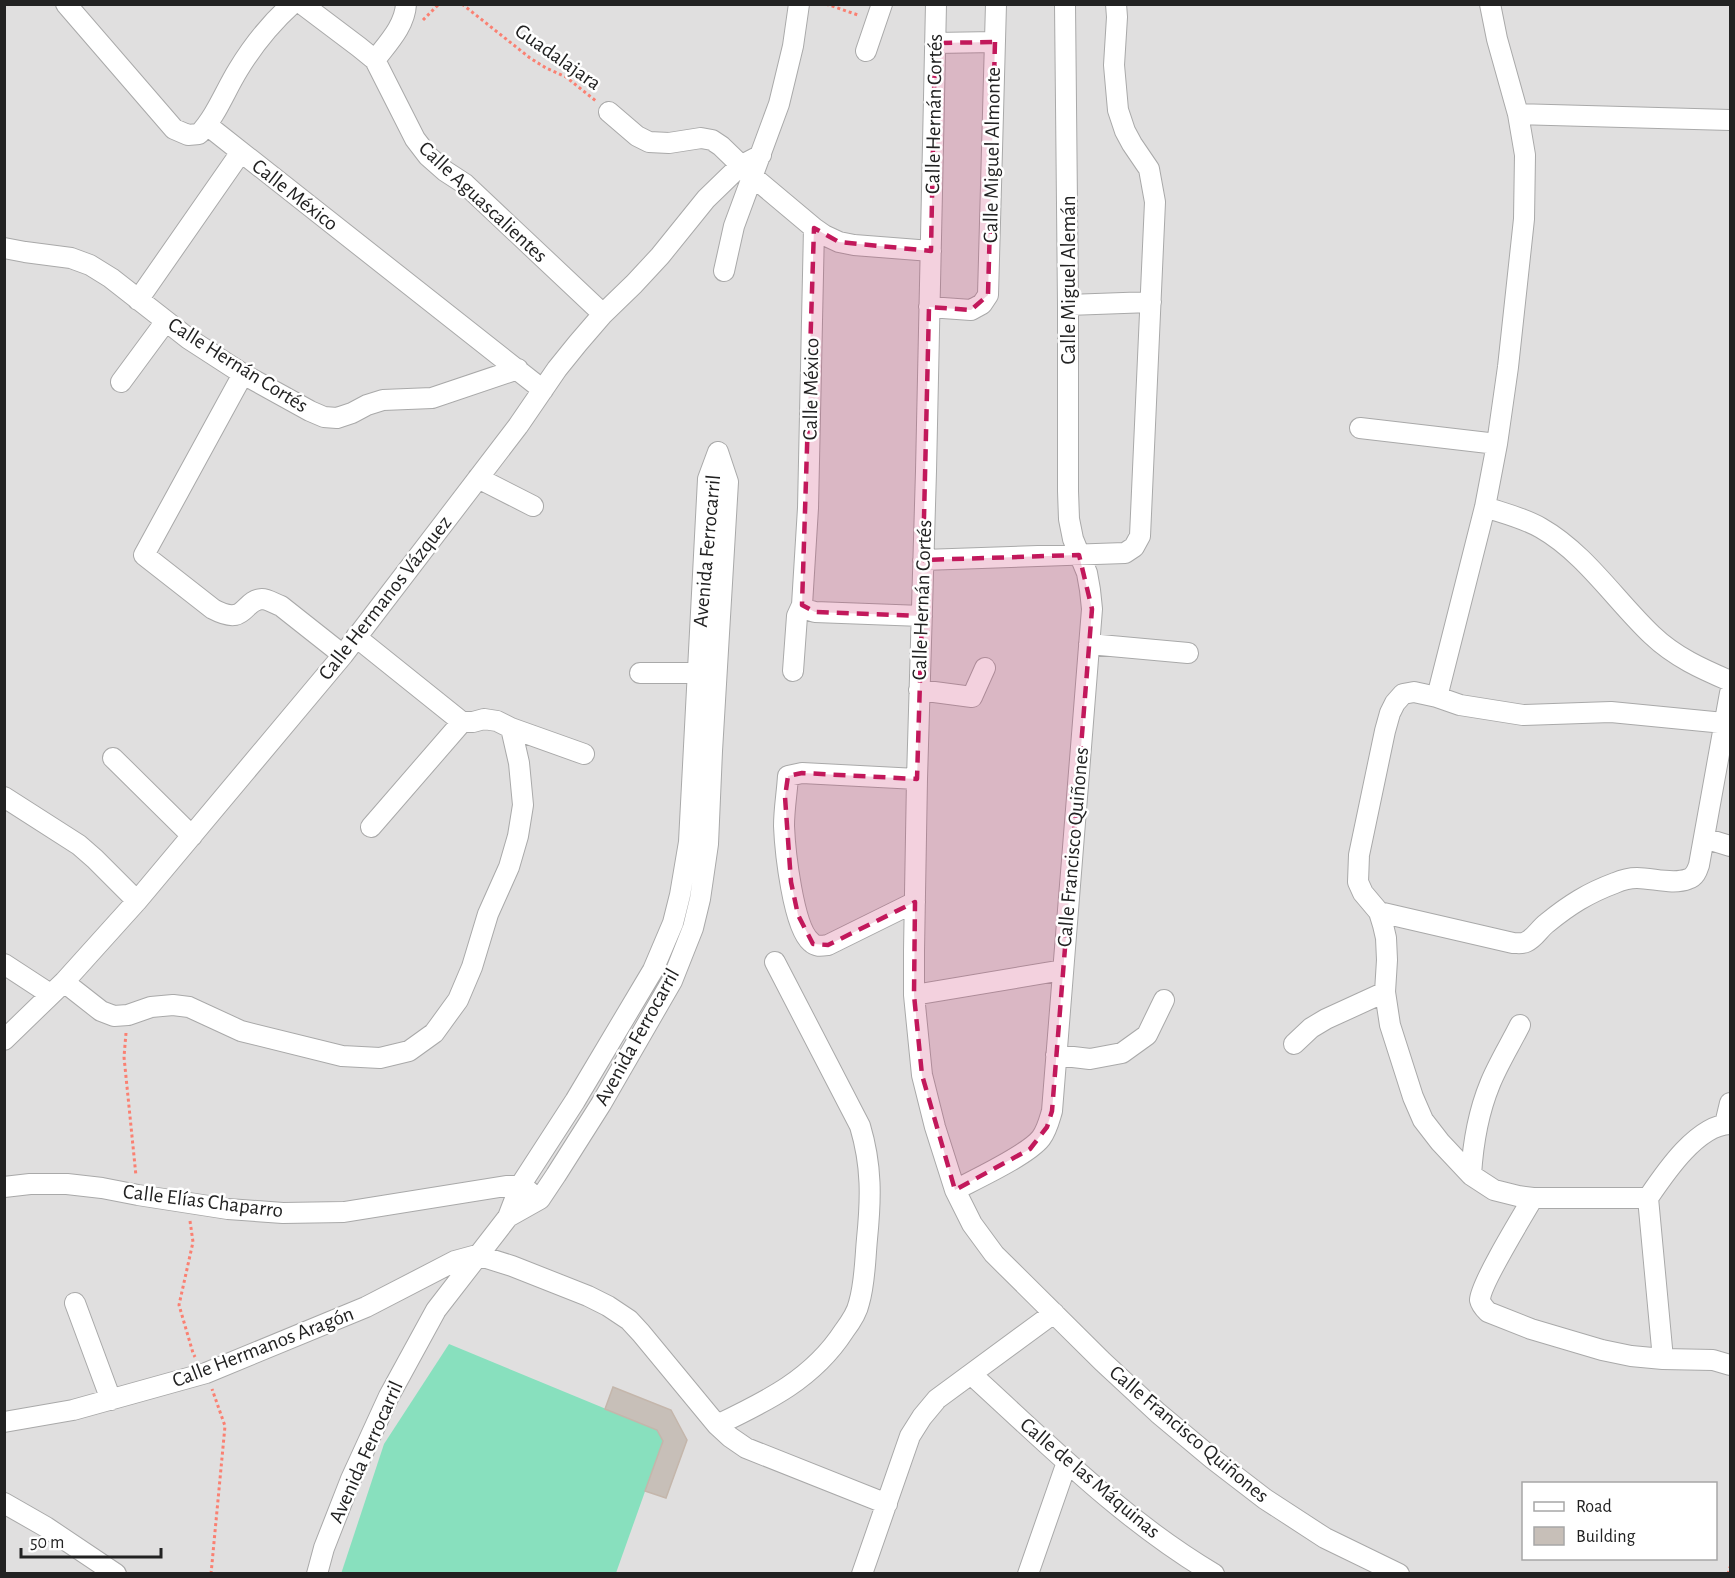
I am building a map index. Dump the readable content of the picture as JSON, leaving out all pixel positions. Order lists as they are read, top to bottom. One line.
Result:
{"streets":{"street":["Calle Hernán Cortés","Calle Miguel Almonte","Calle México","Calle Aguascalientes","Calle Miguel Alemán","Avenida Ferrocarril","Calle Hermanos Vázquez","Calle Francisco Quiñones","Calle Elías Chaparro","Calle Hermanos Aragón","Calle de las Máquinas"],"path":["Guadalajara"]},"crossings":[["Calle Hernán Cortés","Calle Miguel Almonte"],["Calle Hernán Cortés","Calle México"],["Calle Hernán Cortés","Calle Francisco Quiñones"],["Calle México","Calle Hermanos Vázquez"],["Calle Aguascalientes","Calle Hermanos Vázquez"],["Calle Miguel Alemán","Calle Francisco Quiñones"],["Avenida Ferrocarril","Calle Elías Chaparro"],["Avenida Ferrocarril","Calle Hermanos Aragón"]],"legend":["Road","Building"],"scale_bar":"50 m"}
